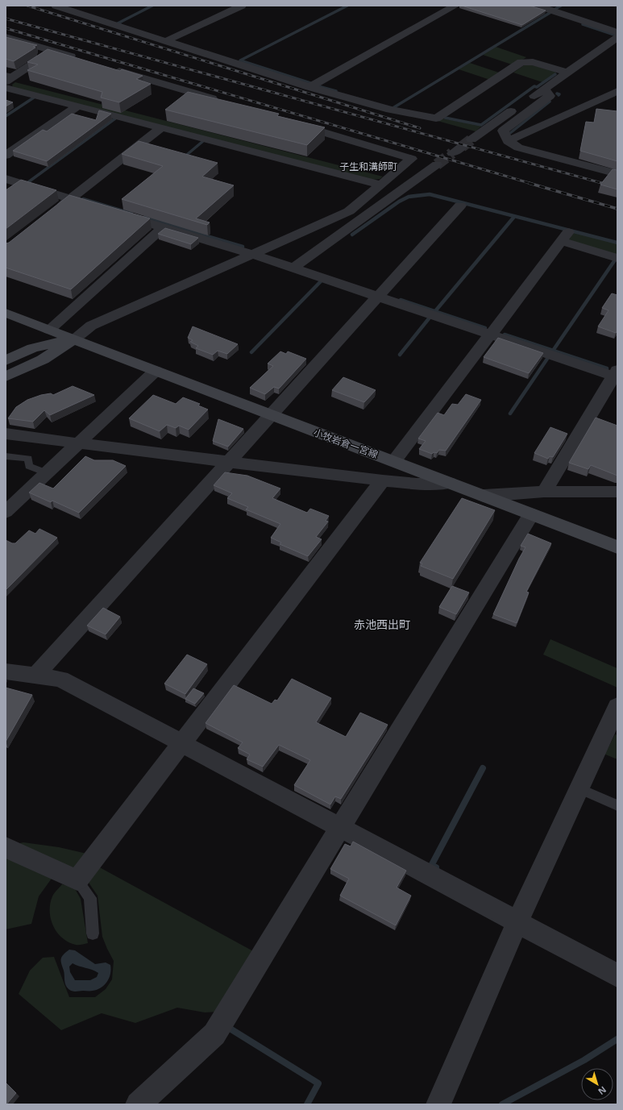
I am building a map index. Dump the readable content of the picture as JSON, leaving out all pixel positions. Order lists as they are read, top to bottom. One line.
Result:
{"streets":{"main road":["小牧岩倉一宮線"]},"districts":["子生和溝師町","赤池西出町"],"north":"bottom right"}
